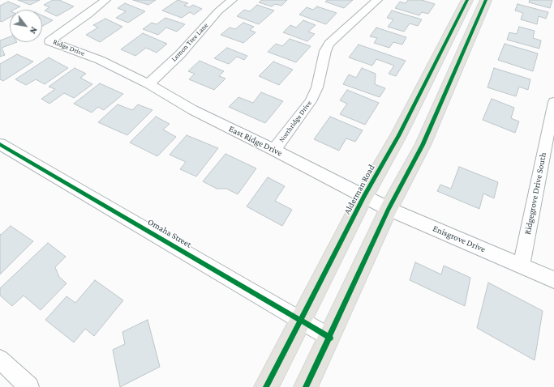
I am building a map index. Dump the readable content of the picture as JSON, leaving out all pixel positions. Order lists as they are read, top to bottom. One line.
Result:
{"streets":{"main road":["Alderman Road"],"street":["Lemon Tree Lane","Ridge Drive","Northridge Drive","East Ridge Drive","Ridgegrove Drive South","Omaha Street","Enisgrove Drive"]},"crossings":[["Lemon Tree Lane","Ridge Drive"],["Lemon Tree Lane","East Ridge Drive"],["Ridge Drive","East Ridge Drive"],["Northridge Drive","East Ridge Drive"],["East Ridge Drive","Alderman Road"],["East Ridge Drive","Enisgrove Drive"],["Alderman Road","Omaha Street"],["Alderman Road","Enisgrove Drive"],["Ridgegrove Drive South","Enisgrove Drive"]],"north":"bottom right"}
